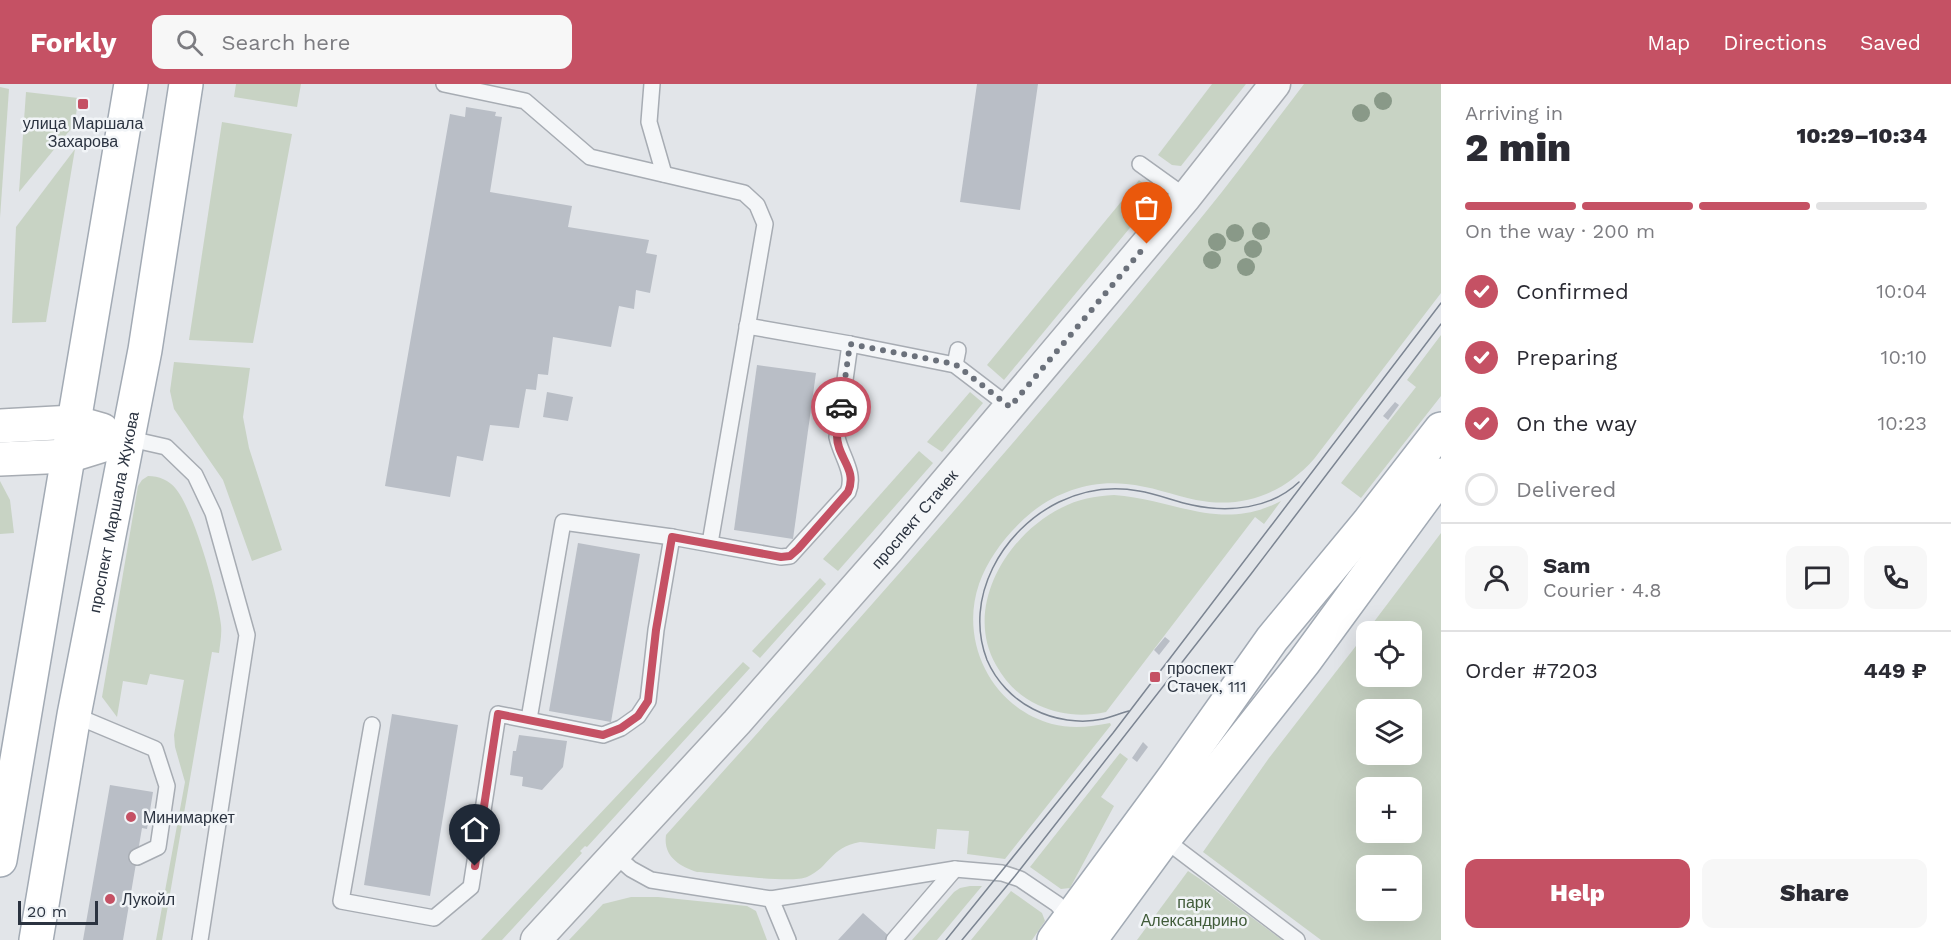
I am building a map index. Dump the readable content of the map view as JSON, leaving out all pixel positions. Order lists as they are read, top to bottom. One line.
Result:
{"streets":{"main road":["проспект Маршала Жукова"],"street":["проспект Стачек"]},"parks":["парк Александрино"],"places":{"transit":["улица Маршала Захарова","проспект Стачек, 111"],"other":["Минимаркет","Лукойл"]},"scale_bar":"20 m","page":{"header":"Forkly","search":"Search here","nav":["Map","Directions","Saved"],"heading":["2 min","Arriving in","10:29–10:34"],"panel":["Sam","Courier · 4.8","Order #7203","449 ₽"],"bar":"On the way · 200 m","list":[["Confirmed","10:04"],["Preparing","10:10"],["On the way","10:23"],"Delivered"],"map_buttons":["+","−"],"buttons":["Help","Share"],"scale":"20 m"}}
